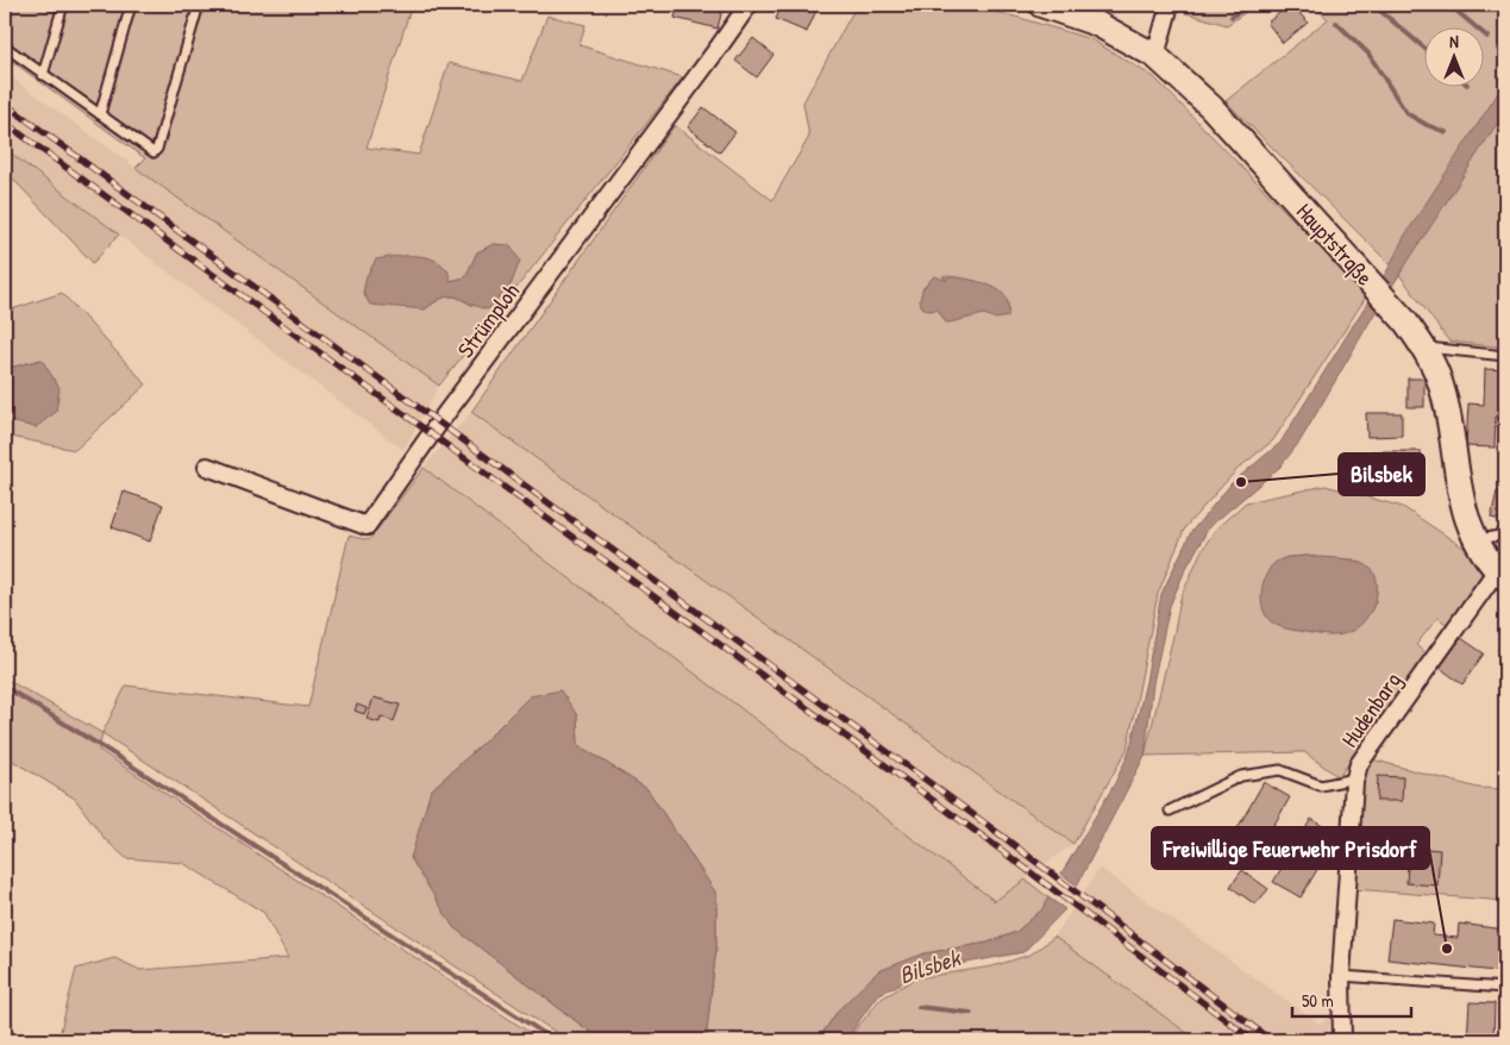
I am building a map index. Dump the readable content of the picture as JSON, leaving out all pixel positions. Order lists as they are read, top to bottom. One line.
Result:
{"streets":{"main road":["Hauptstraße"],"street":["Strümploh","Hudenbarg"]},"crossings":[["Hauptstraße","Hudenbarg"]],"water":["Bilsbek"],"places":["Bilsbek","Freiwillige Feuerwehr Prisdorf"],"scale_bar":"50 m","north":"top"}
